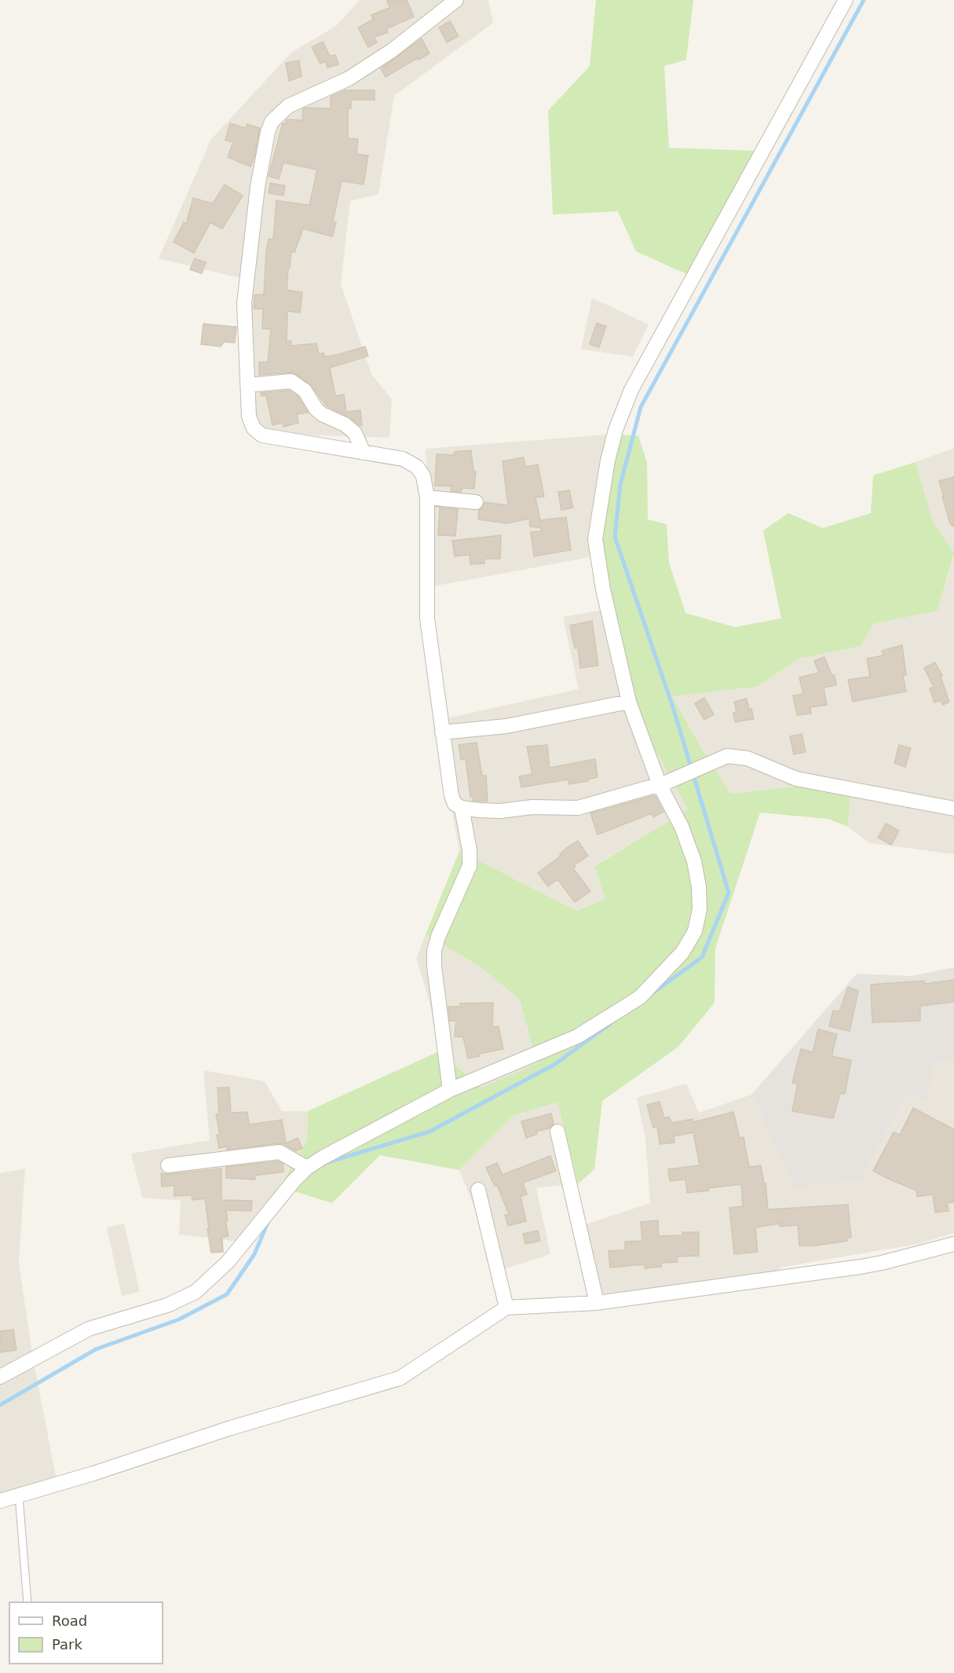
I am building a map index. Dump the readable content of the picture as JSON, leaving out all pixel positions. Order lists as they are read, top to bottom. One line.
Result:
{"legend":["Road","Park"]}
